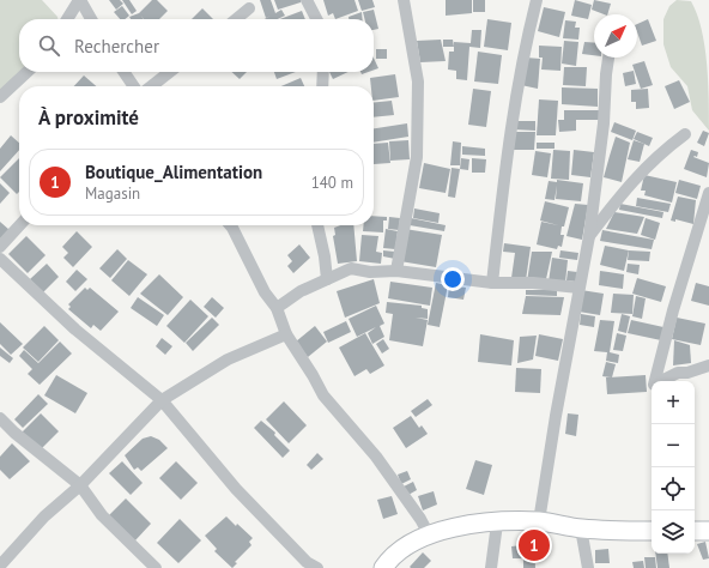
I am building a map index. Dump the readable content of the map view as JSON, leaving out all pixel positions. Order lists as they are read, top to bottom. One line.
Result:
{"north":"top right","page":{"search":"Rechercher","heading":"À proximité","list":[{"mark":"1","name":"Boutique_Alimentation","note":"Magasin","value":"140 m"}],"map_buttons":["+","−"],"pins":"1"}}
